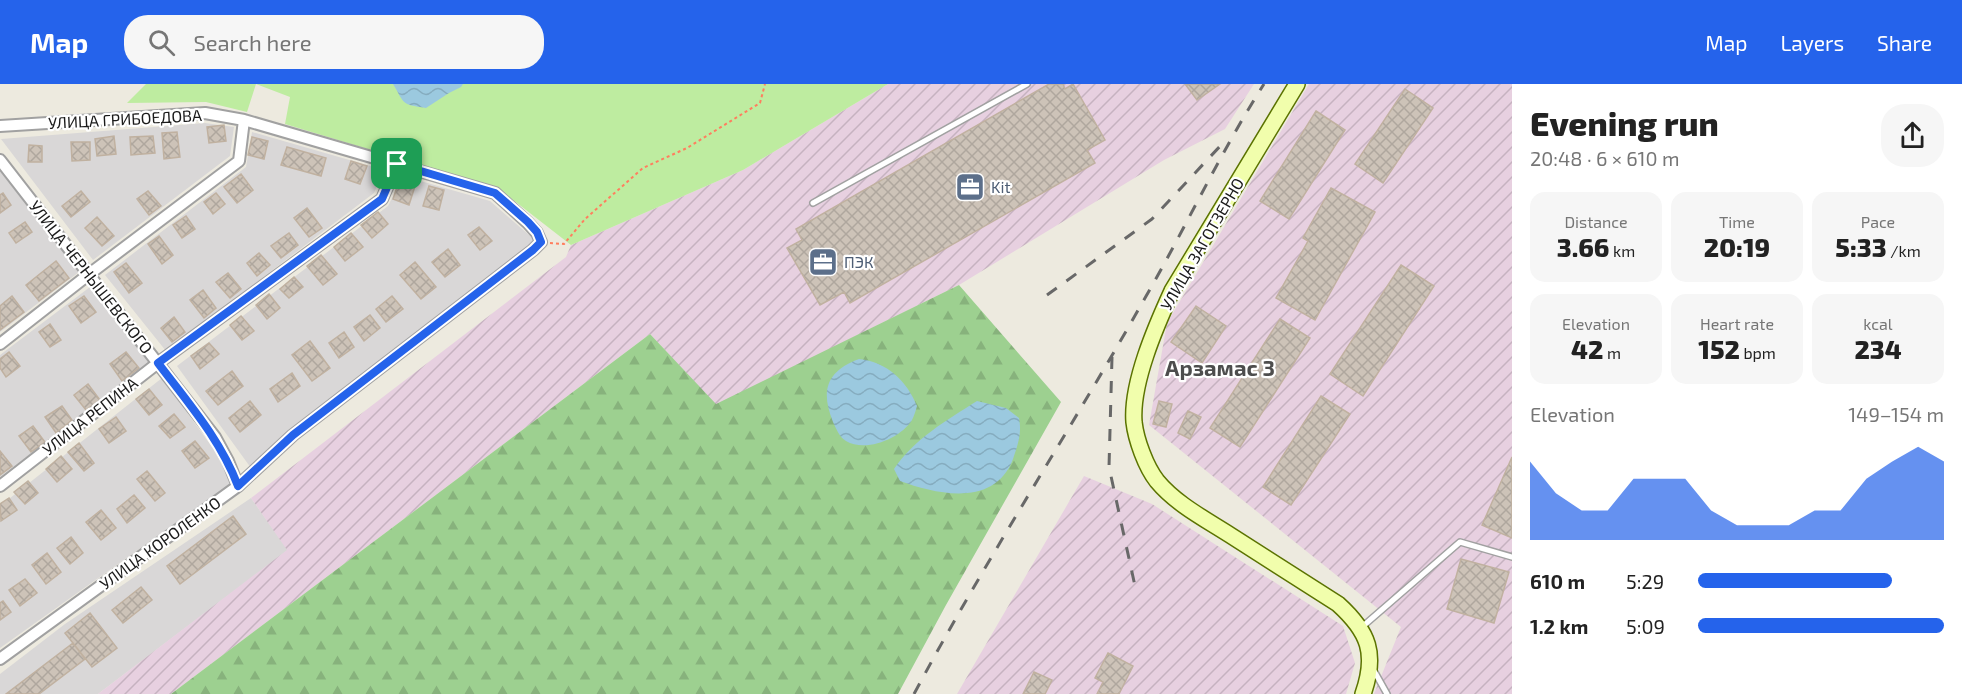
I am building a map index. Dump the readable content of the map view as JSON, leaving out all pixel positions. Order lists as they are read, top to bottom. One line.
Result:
{"streets":{"street":["УЛИЦА ГРИБОЕДОВА","УЛИЦА ЗАГОТЗЕРНО","УЛИЦА ЧЕРНЫШЕВСКОГО","УЛИЦА РЕПИНА","УЛИЦА КОРОЛЕНКО"]},"crossings":[["УЛИЦА ГРИБОЕДОВА","УЛИЦА РЕПИНА"],["УЛИЦА ГРИБОЕДОВА","УЛИЦА КОРОЛЕНКО"],["УЛИЦА ЧЕРНЫШЕВСКОГО","УЛИЦА РЕПИНА"],["УЛИЦА ЧЕРНЫШЕВСКОГО","УЛИЦА КОРОЛЕНКО"]],"districts":["Арзамас 3"],"places":{"office":["Kit","ПЭК"]},"page":{"header":"Map","search":"Search here","nav":["Map","Layers","Share"],"heading":["Evening run","20:48 · 6 × 610 m"],"stats":[["Distance","3.66 km"],["Time","20:19"],["Pace","5:33 /km"],["Elevation","42 m"],["Heart rate","152 bpm"],["kcal","234"]],"chart":["Elevation","149–154 m"],"list":[{"name":"610 m","note":"5:29"},{"name":"1.2 km","note":"5:09"}]}}
